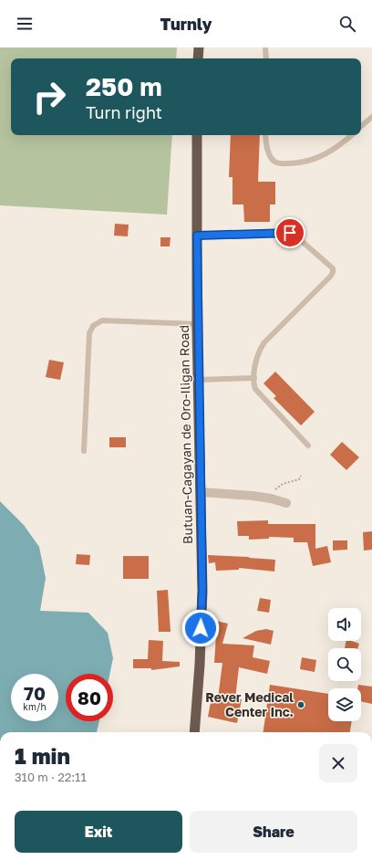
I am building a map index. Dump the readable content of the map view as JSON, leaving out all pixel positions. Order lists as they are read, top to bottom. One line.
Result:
{"streets":{"highway":["Butuan-Cagayan de Oro-Iligan Road"]},"places":["Rever Medical Center Inc."],"page":{"header":"Turnly","turn":["250 m","Turn right"],"speed":"70 km/h","limit":"80","heading":["1 min","310 m · 22:11"],"buttons":["Exit","Share"]}}
